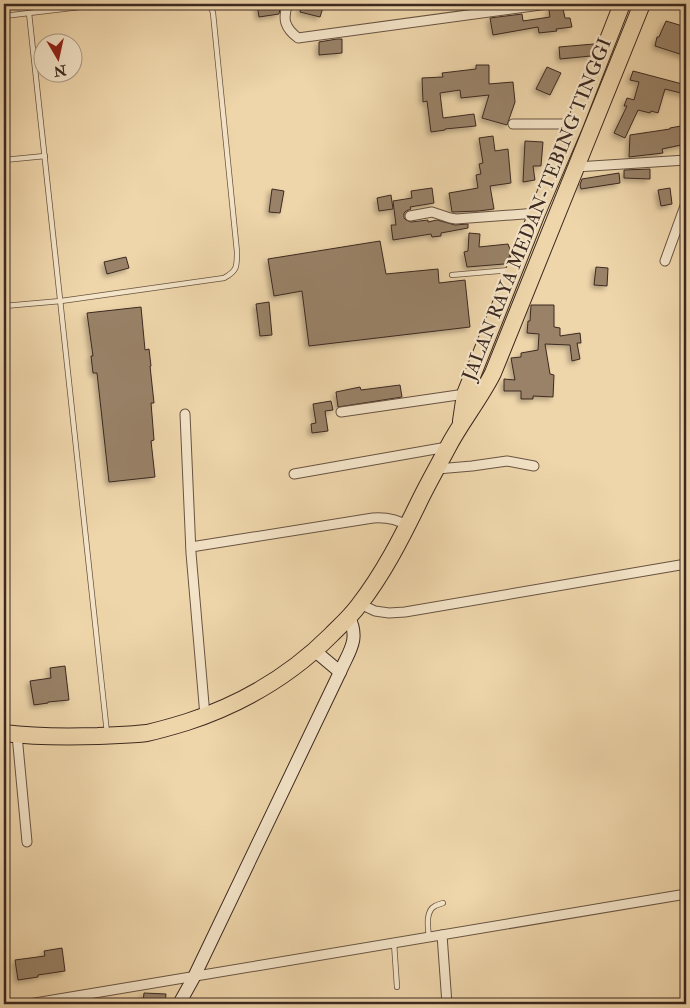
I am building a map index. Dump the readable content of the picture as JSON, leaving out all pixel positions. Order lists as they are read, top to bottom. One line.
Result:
{"streets":{"highway":["JALAN RAYA MEDAN-TEBING TINGGI"]},"north":"bottom"}
